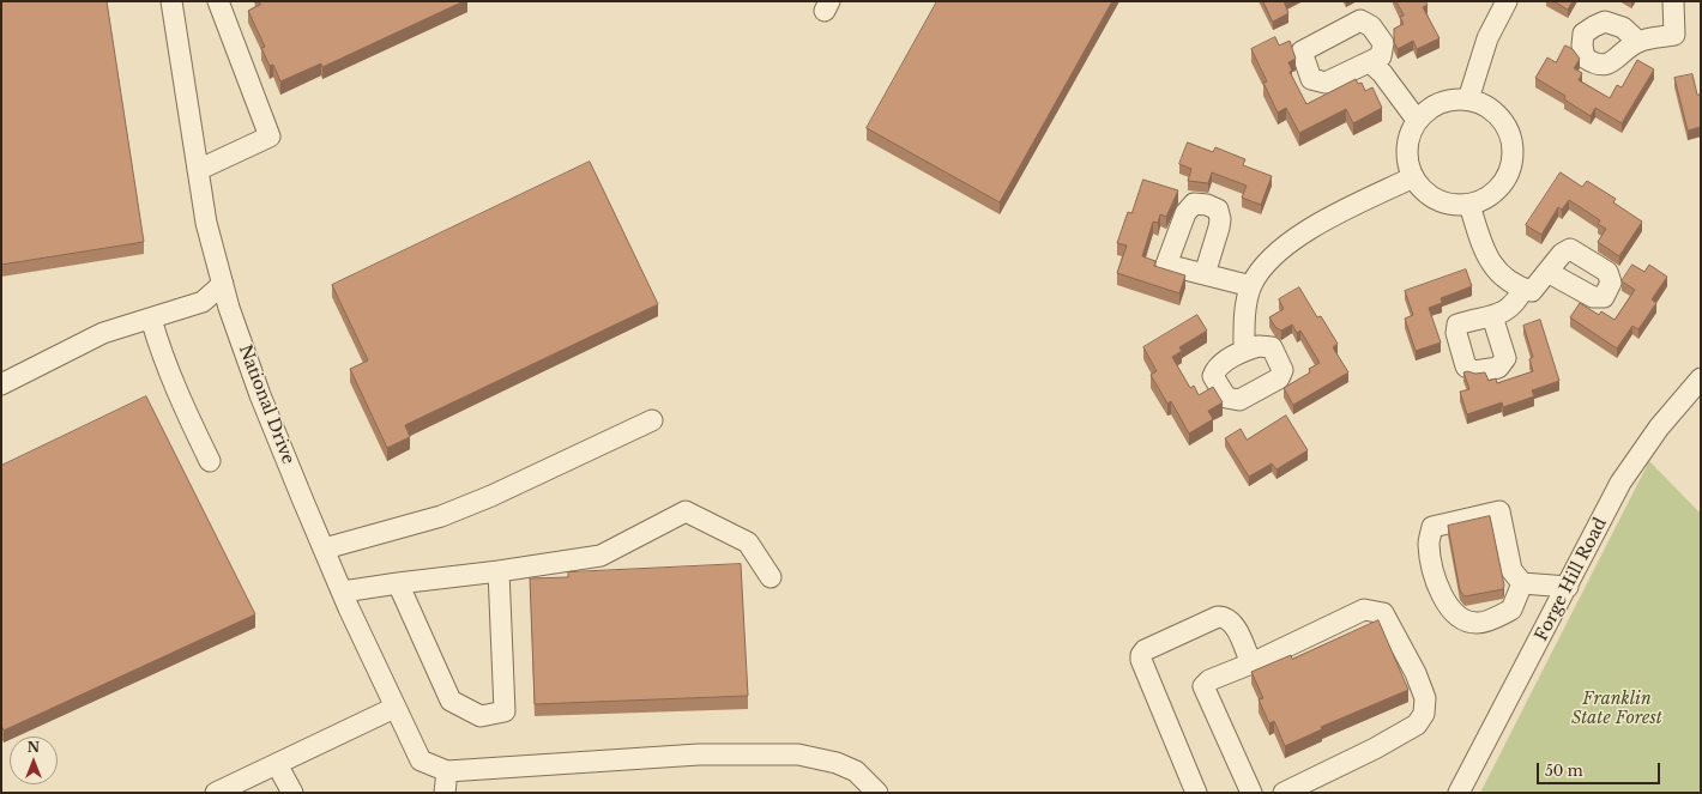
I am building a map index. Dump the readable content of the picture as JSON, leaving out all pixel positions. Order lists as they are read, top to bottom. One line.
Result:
{"streets":{"street":["National Drive","Forge Hill Road"]},"parks":["Franklin State Forest"],"scale_bar":"50 m","north":"top"}
